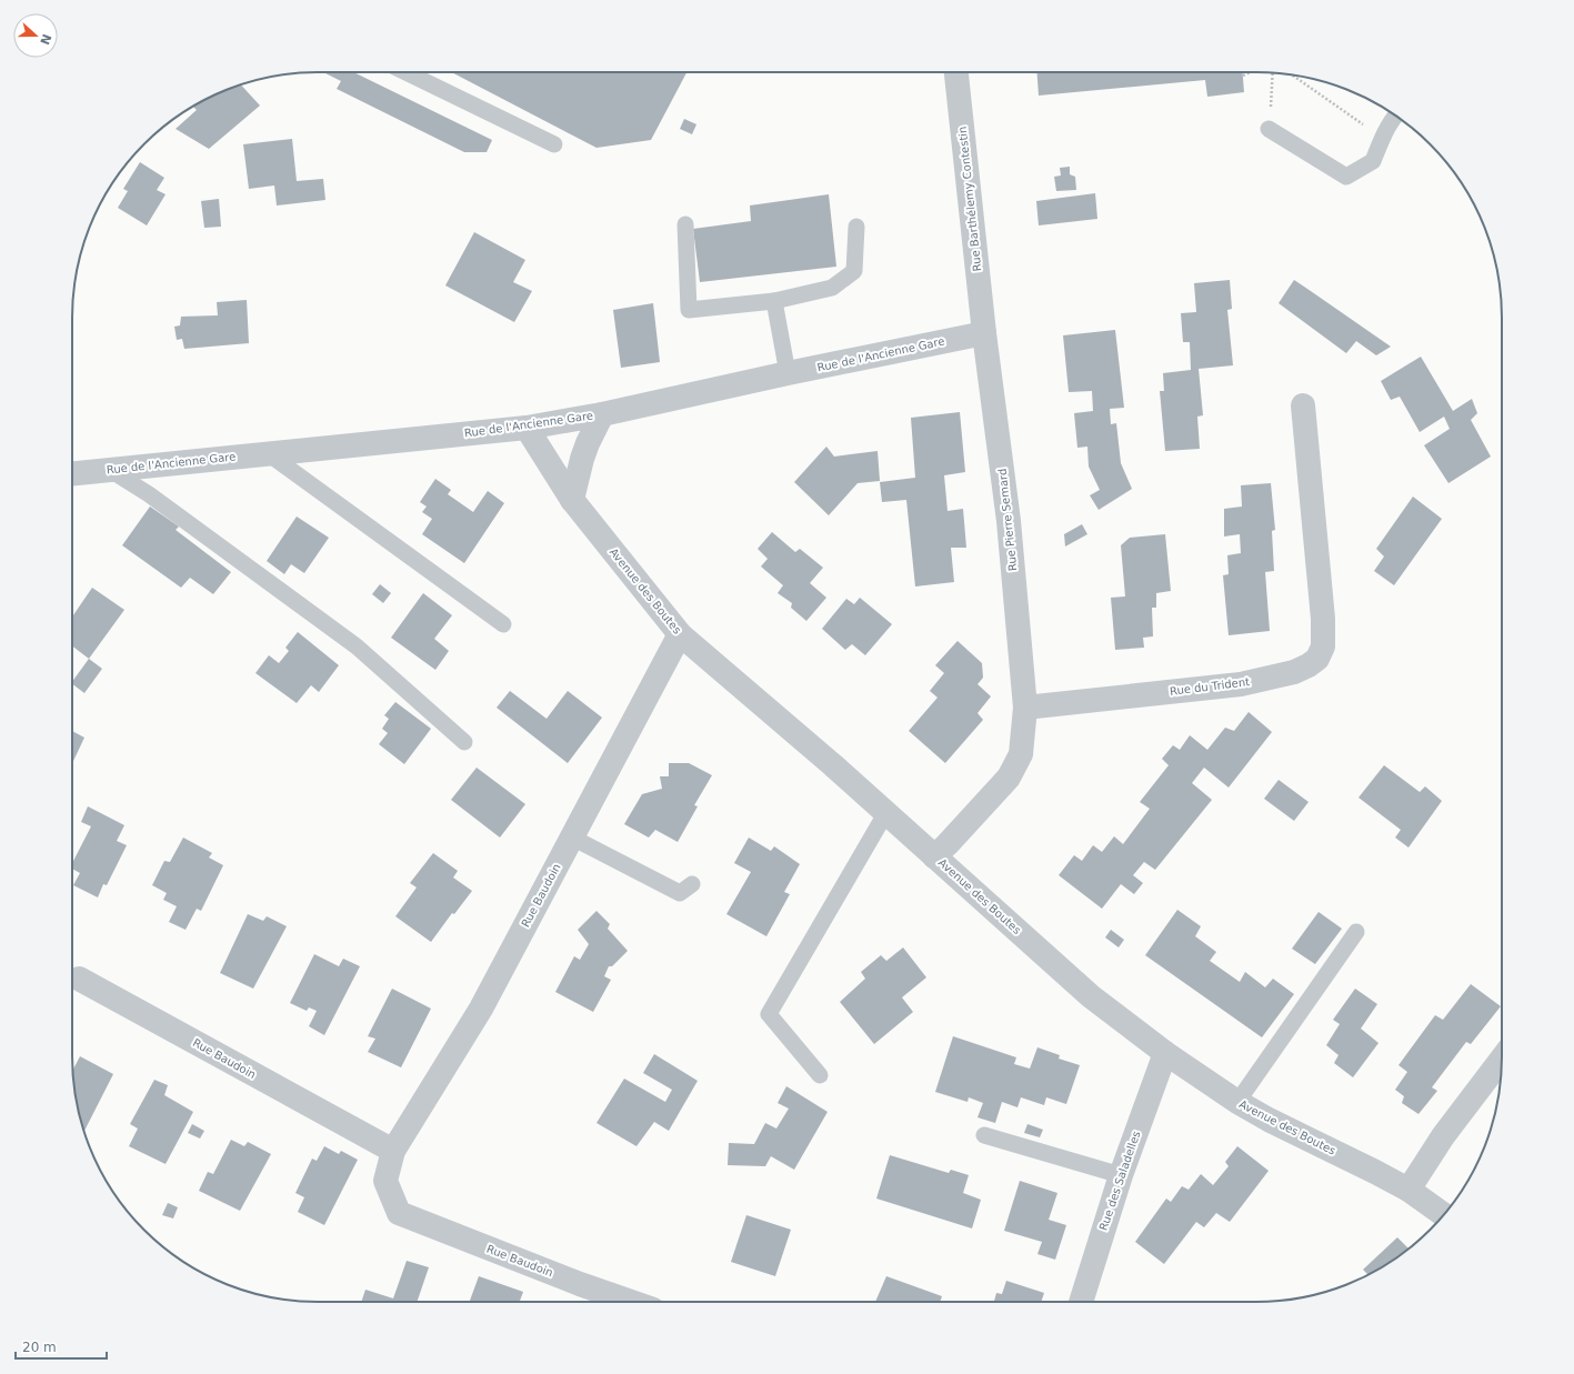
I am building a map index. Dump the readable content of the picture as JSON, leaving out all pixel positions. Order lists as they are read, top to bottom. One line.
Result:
{"streets":{"street":["Rue Barthélemy Contestin","Rue de l'Ancienne Gare","Rue Pierre Semard","Avenue des Boutes","Rue du Trident","Rue Baudoin","Rue des Saladelles"]},"crossings":[["Rue Barthélemy Contestin","Rue de l'Ancienne Gare"],["Rue Barthélemy Contestin","Rue Pierre Semard"],["Rue de l'Ancienne Gare","Rue Pierre Semard"],["Rue de l'Ancienne Gare","Avenue des Boutes"],["Rue Pierre Semard","Rue du Trident"],["Avenue des Boutes","Rue Baudoin"],["Avenue des Boutes","Rue des Saladelles"]],"scale_bar":"20 m","north":"right"}
